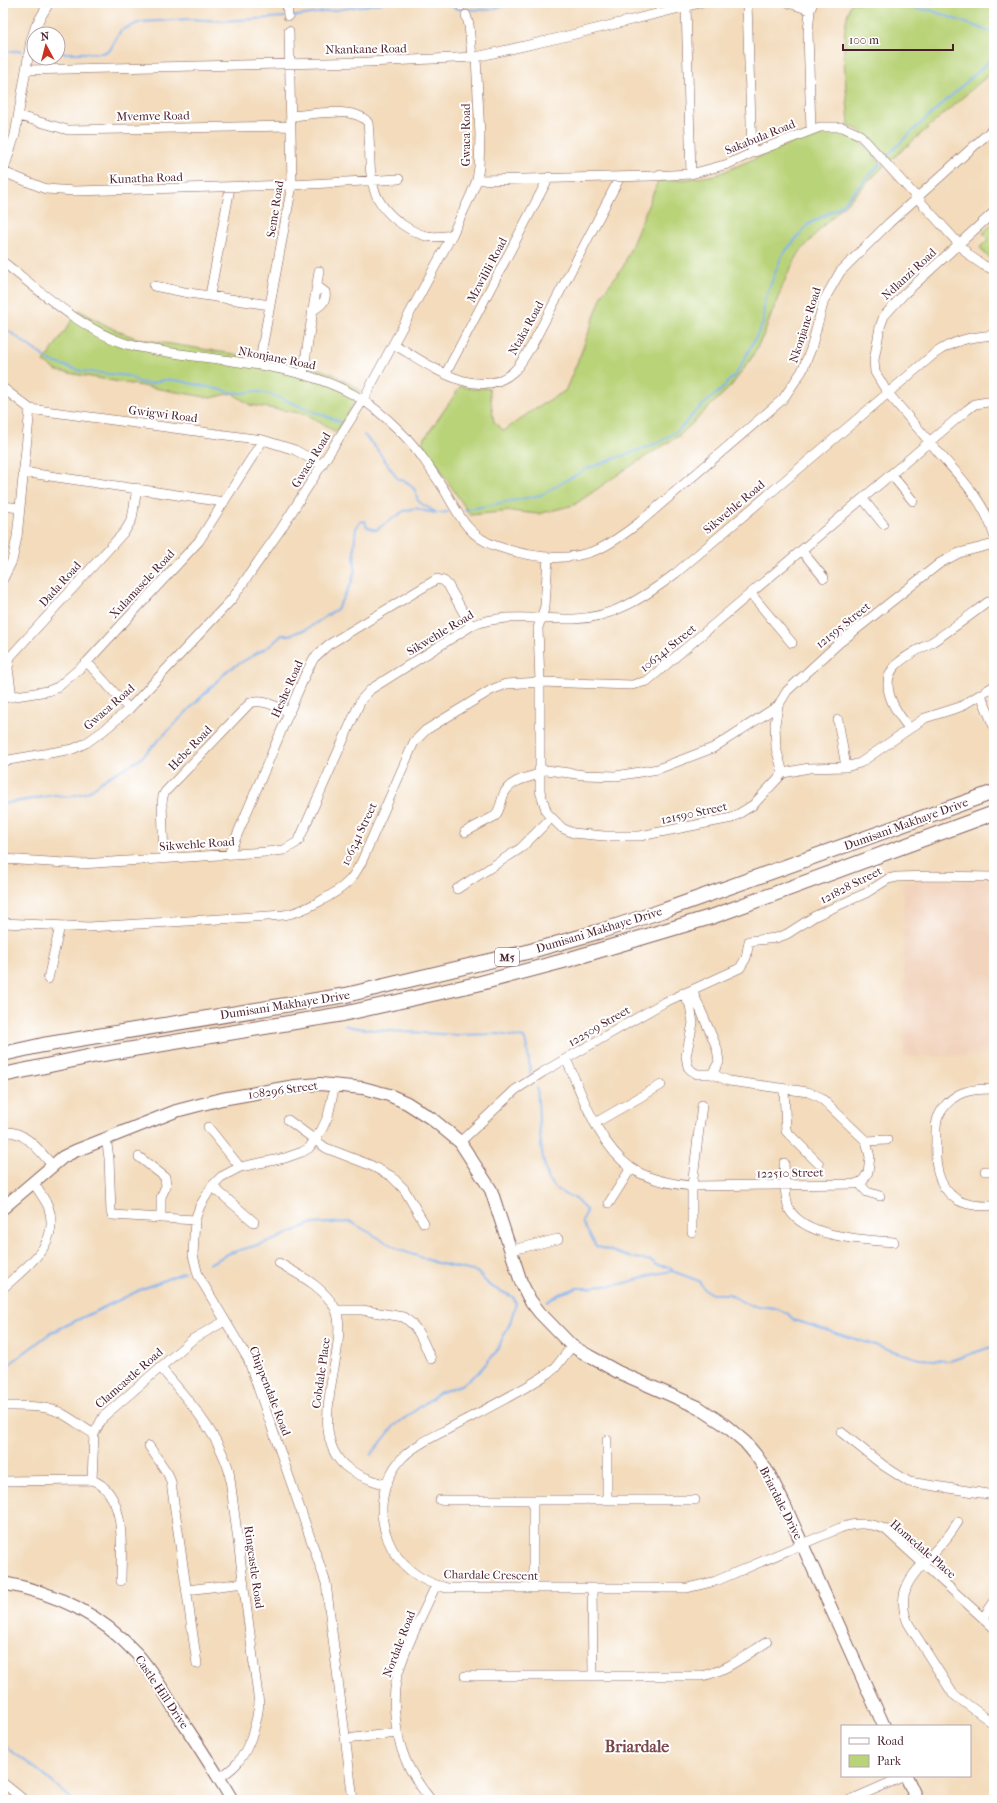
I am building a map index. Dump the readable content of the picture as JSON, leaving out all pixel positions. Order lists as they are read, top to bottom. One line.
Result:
{"streets":{"main road":["Dumisani Makhaye Drive","M5"],"street":["Nkankane Road","Mvemve Road","Gwaca Road","Sakabula Road","Kunatha Road","Seme Road","Mzwilili Road","Ndlanzi Road","Nkonjane Road","Ntaka Road","Gwigwi Road","Sikwehle Road","Dada Road","Xulamasele Road","121595 Street","106341 Street","Heshe Road","Hebe Road","121590 Street","121828 Street","122509 Street","108296 Street","122510 Street","Cobdale Place","Clamcastle Road","Chippendale Road","Briardale Drive","Homedale Place","Ringcastle Road","Chardale Crescent","Nordale Road","Castle Hill Drive"]},"crossings":[["Nkankane Road","Gwaca Road"],["Nkankane Road","Seme Road"],["Mvemve Road","Kunatha Road"],["Mvemve Road","Seme Road"],["Gwaca Road","Sakabula Road"],["Gwaca Road","Nkonjane Road"],["Gwaca Road","Ntaka Road"],["Gwaca Road","Gwigwi Road"],["Sakabula Road","Mzwilili Road"],["Sakabula Road","Ndlanzi Road"],["Sakabula Road","Nkonjane Road"],["Sakabula Road","Ntaka Road"],["Kunatha Road","Seme Road"],["Seme Road","Nkonjane Road"],["Mzwilili Road","Ntaka Road"],["Ndlanzi Road","Sikwehle Road"],["Gwigwi Road","Xulamasele Road"],["Sikwehle Road","Heshe Road"],["Sikwehle Road","Hebe Road"],["Dada Road","Xulamasele Road"],["121595 Street","121590 Street"],["106341 Street","121590 Street"],["Heshe Road","Hebe Road"],["121828 Street","122509 Street"],["122509 Street","108296 Street"],["122509 Street","122510 Street"],["108296 Street","Chippendale Road"],["108296 Street","Briardale Drive"],["108296 Street","Chardale Crescent"],["Cobdale Place","Chardale Crescent"],["Clamcastle Road","Chippendale Road"],["Clamcastle Road","Ringcastle Road"],["Briardale Drive","Homedale Place"],["Briardale Drive","Chardale Crescent"],["Homedale Place","Chardale Crescent"],["Ringcastle Road","Castle Hill Drive"],["Chardale Crescent","Nordale Road"]],"districts":["Briardale"],"legend":["Road","Park"],"scale_bar":"100 m","north":"top"}
